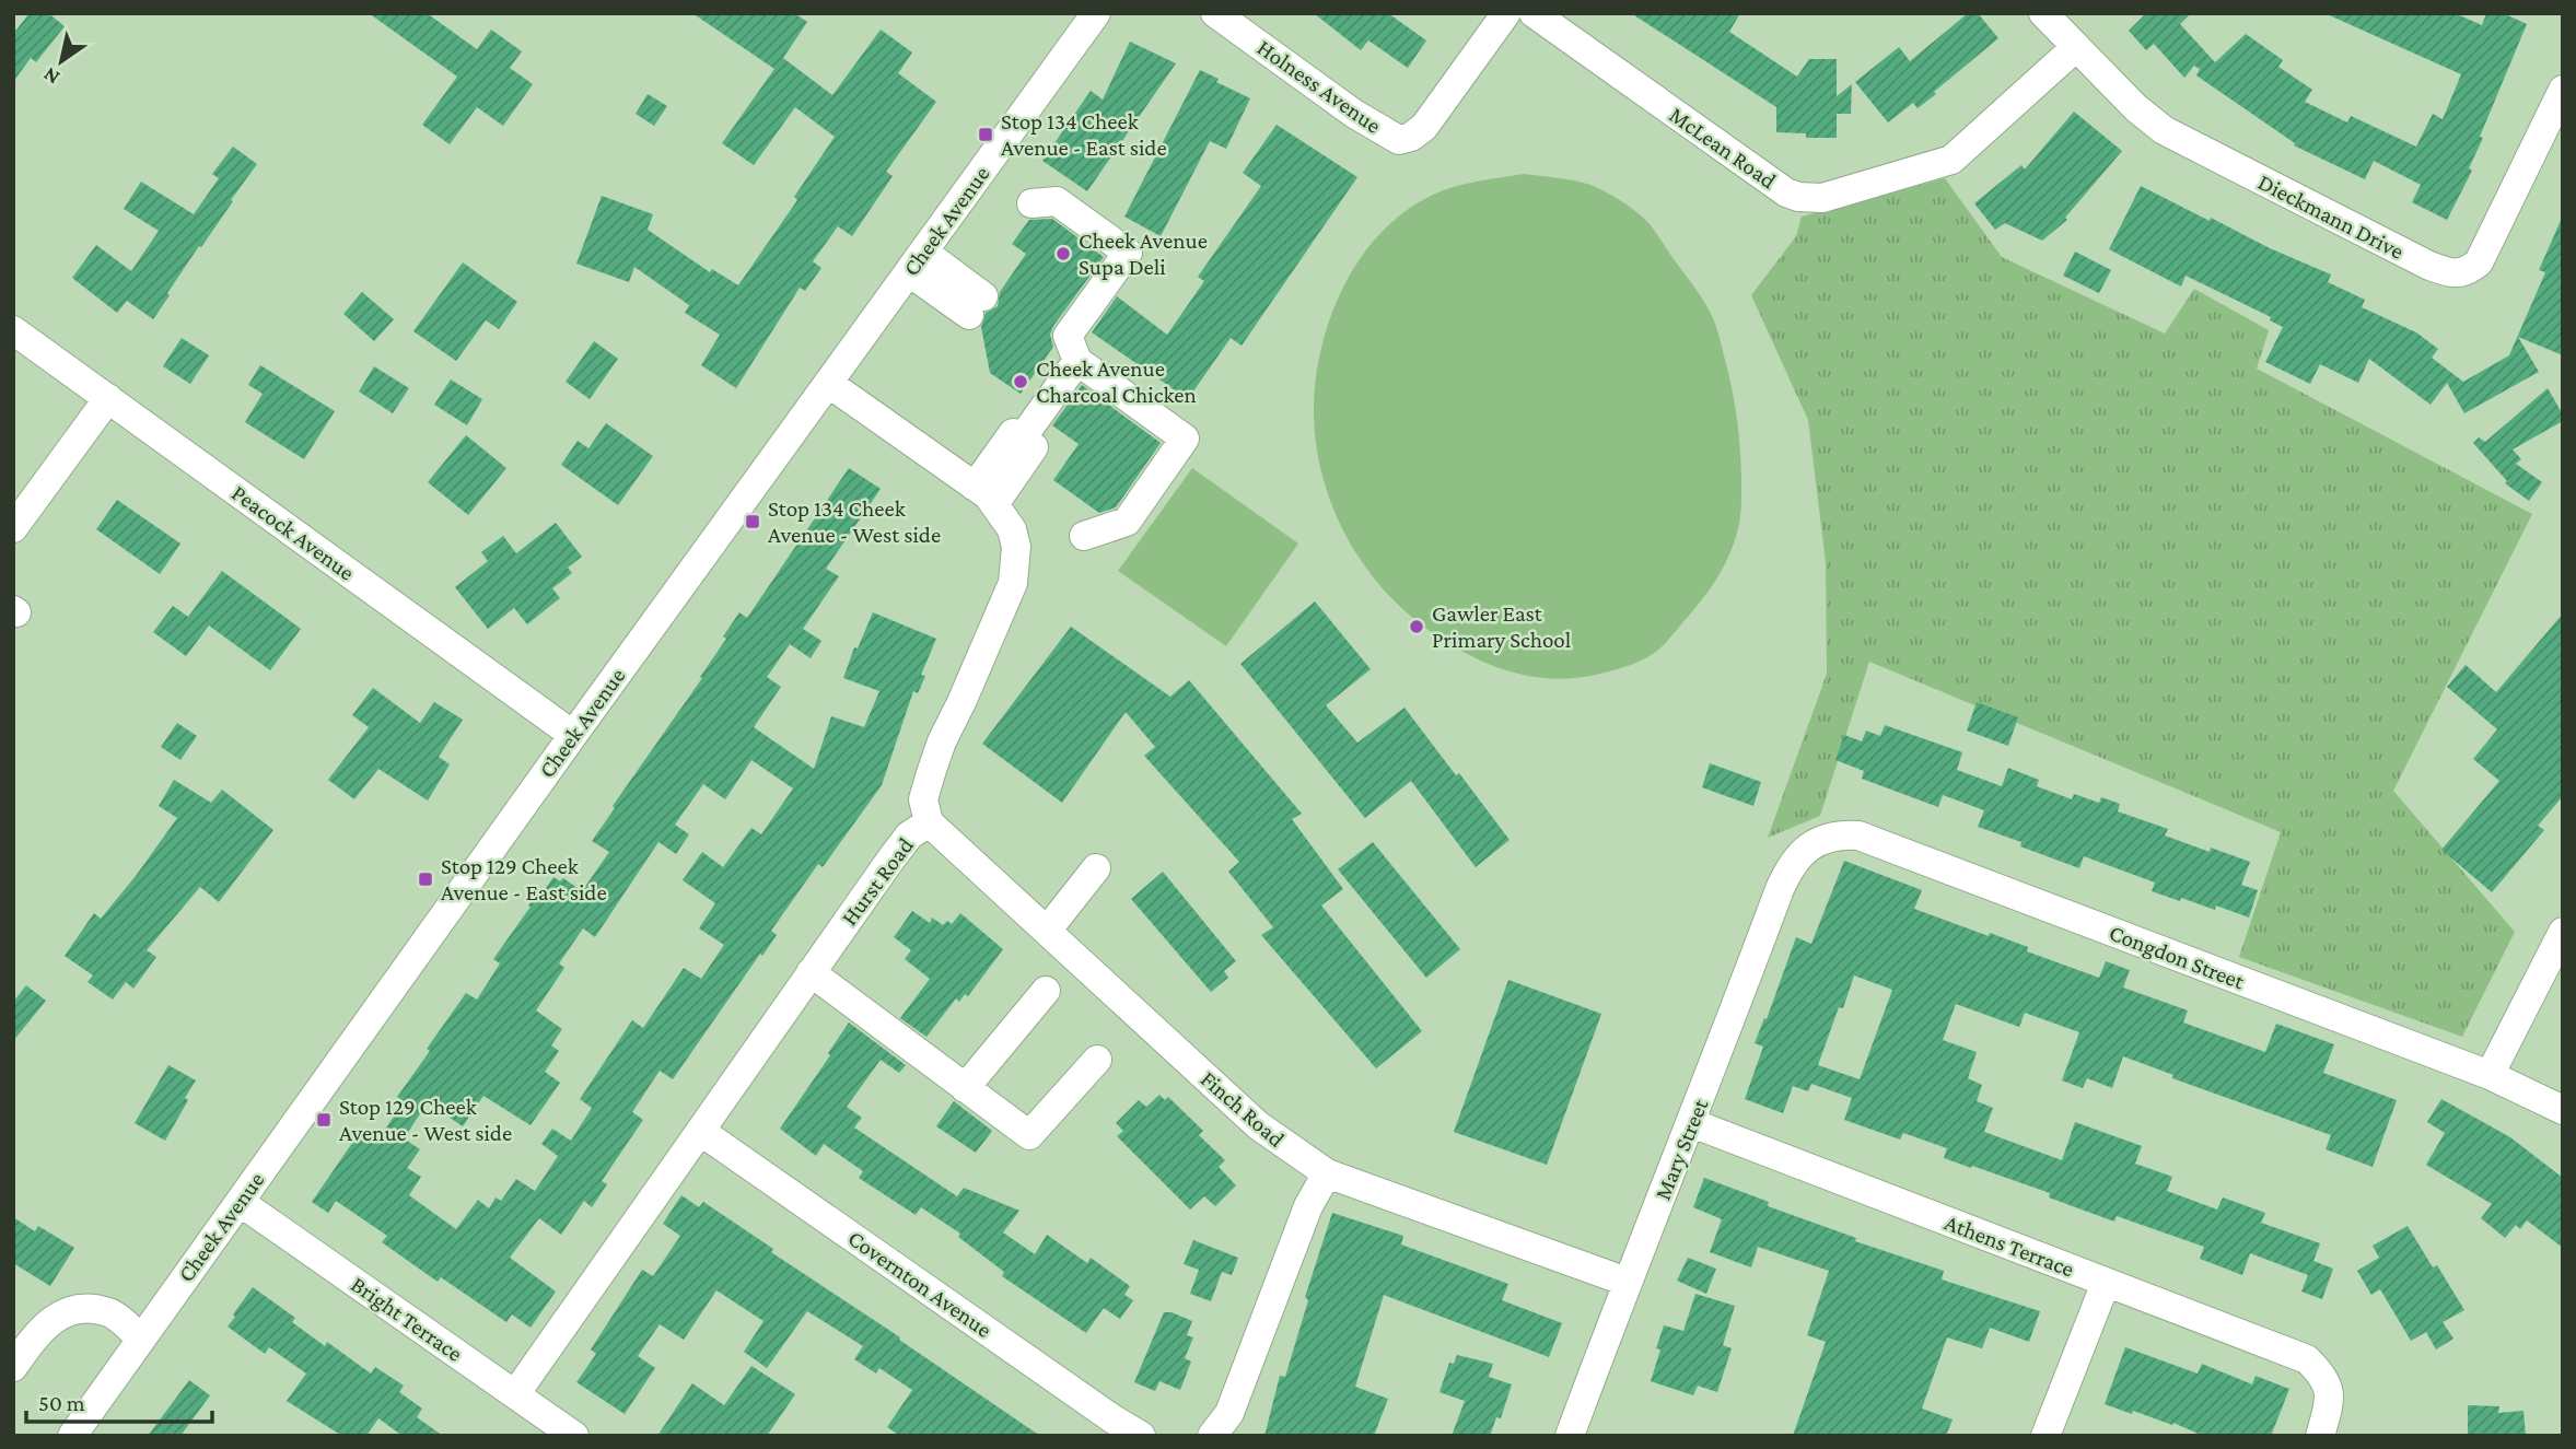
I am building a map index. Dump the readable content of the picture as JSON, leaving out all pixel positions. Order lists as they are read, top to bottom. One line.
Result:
{"streets":{"street":["Holness Avenue","McLean Road","Dieckmann Drive","Cheek Avenue","Peacock Avenue","Hurst Road","Congdon Street","Finch Road","Mary Street","Athens Terrace","Covernton Avenue","Bright Terrace"]},"crossings":[["McLean Road","Dieckmann Drive"],["Cheek Avenue","Peacock Avenue"],["Cheek Avenue","Hurst Road"],["Cheek Avenue","Bright Terrace"],["Hurst Road","Finch Road"],["Hurst Road","Covernton Avenue"],["Hurst Road","Bright Terrace"],["Congdon Street","Mary Street"],["Finch Road","Mary Street"],["Mary Street","Athens Terrace"]],"places":{"transit":["Stop 134 Cheek Avenue - East side","Stop 134 Cheek Avenue - West side","Stop 129 Cheek Avenue - East side","Stop 129 Cheek Avenue - West side"],"other":["Cheek Avenue Supa Deli","Cheek Avenue Charcoal Chicken","Gawler East Primary School"]},"scale_bar":"50 m","north":"bottom left"}
